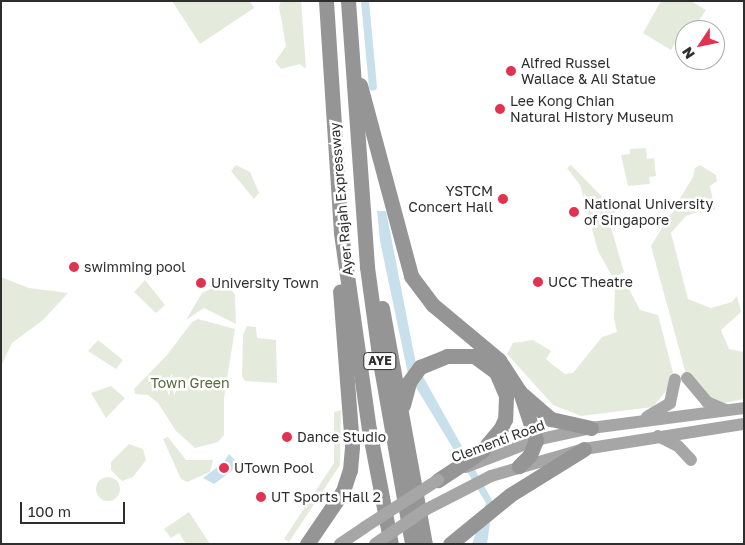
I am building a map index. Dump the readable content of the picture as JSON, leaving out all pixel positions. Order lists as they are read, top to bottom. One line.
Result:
{"streets":{"highway":["Ayer Rajah Expressway","AYE"],"main road":["Clementi Road"]},"parks":["Town Green"],"places":["Alfred Russel Wallace & Ali Statue","Lee Kong Chian Natural History Museum","YSTCM Concert Hall","National University of Singapore","swimming pool","UCC Theatre","University Town","Dance Studio","UTown Pool","UT Sports Hall 2"],"scale_bar":"100 m","north":"bottom left"}
